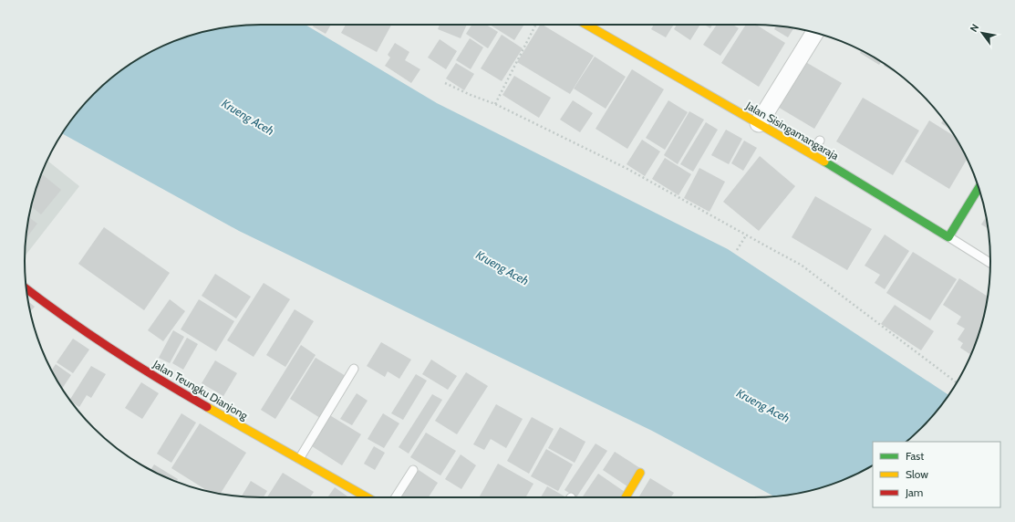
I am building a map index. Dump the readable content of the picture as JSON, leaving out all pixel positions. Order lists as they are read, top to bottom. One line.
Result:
{"streets":{"street":["Jalan Sisingamangaraja","Jalan Teungku Dianjong"]},"water":["Krueng Aceh"],"legend":["Fast","Slow","Jam"],"north":"top left"}
